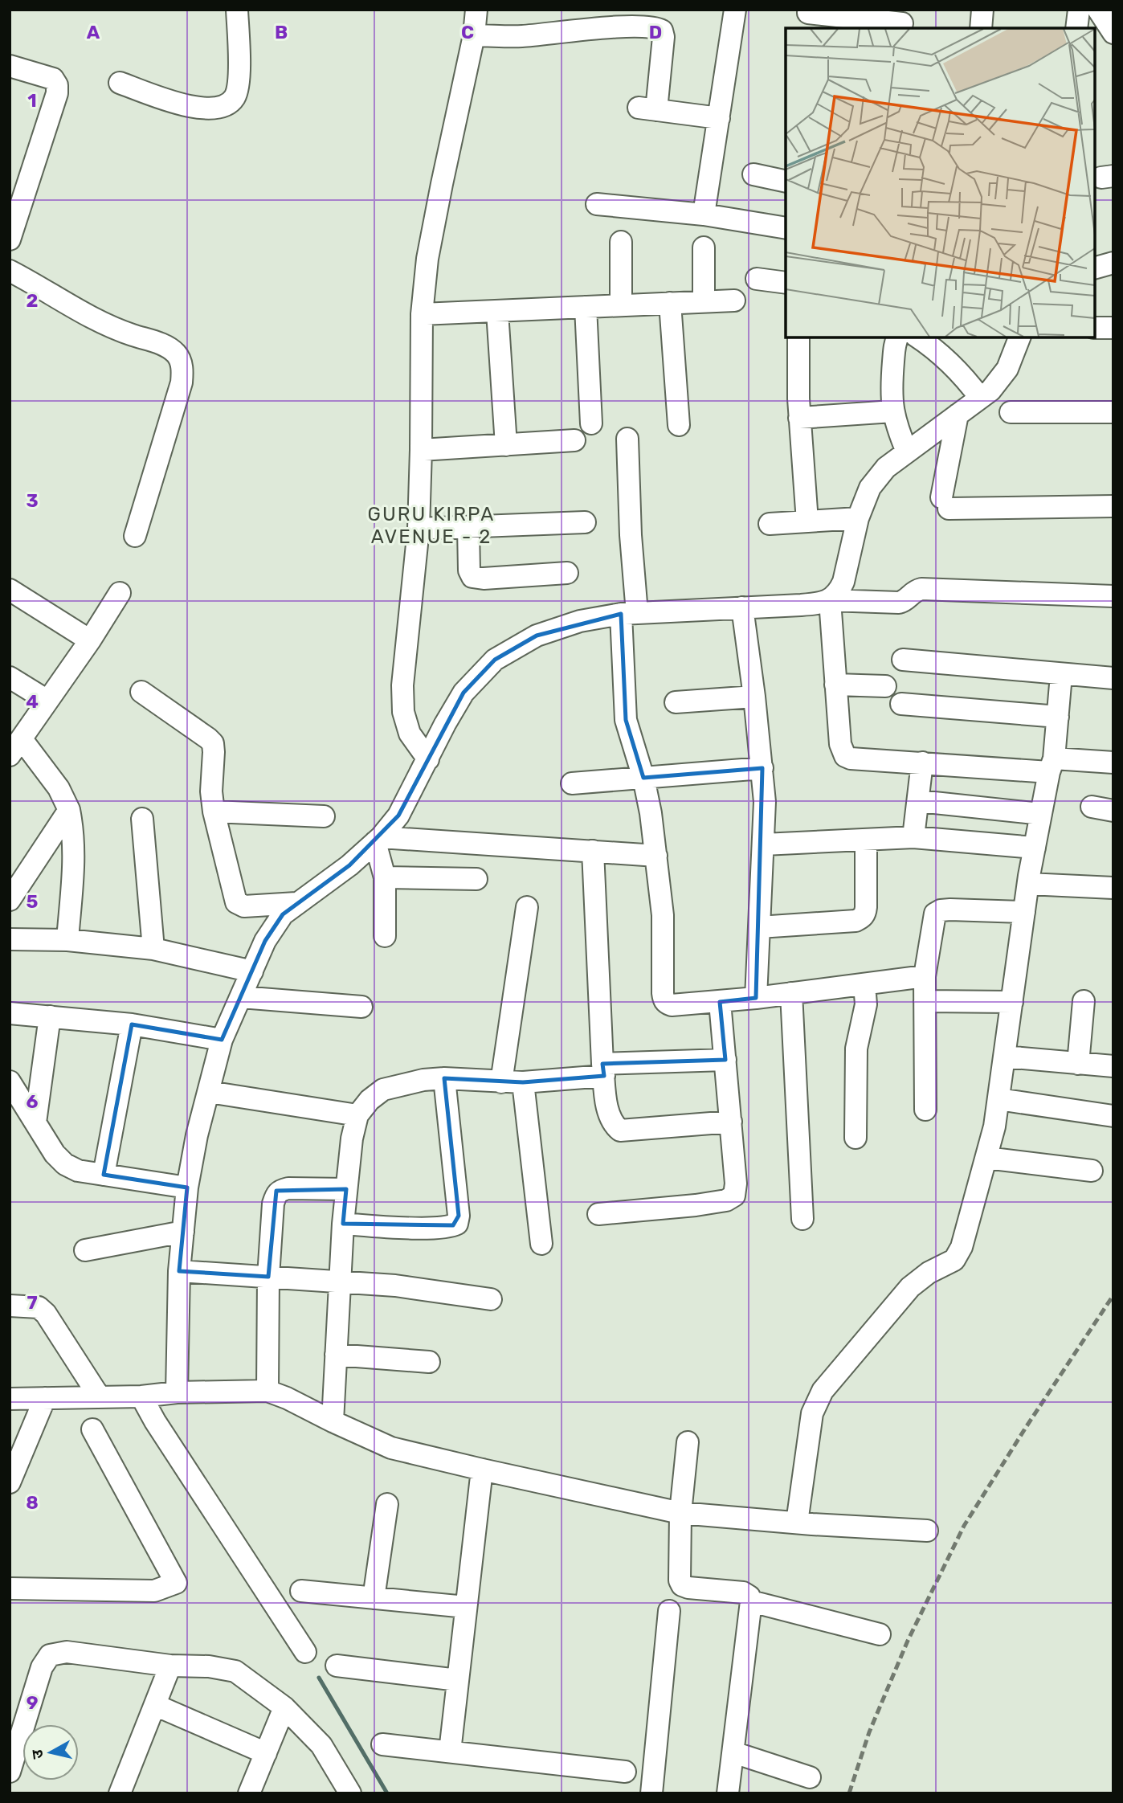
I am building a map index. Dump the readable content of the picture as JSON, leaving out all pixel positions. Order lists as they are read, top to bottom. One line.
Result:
{"districts":["GURU KIRPA AVENUE - 2"],"north":"left","grid":{"columns":["A","B","C","D"],"rows":["1","2","3","4","5","6","7","8","9"]}}
